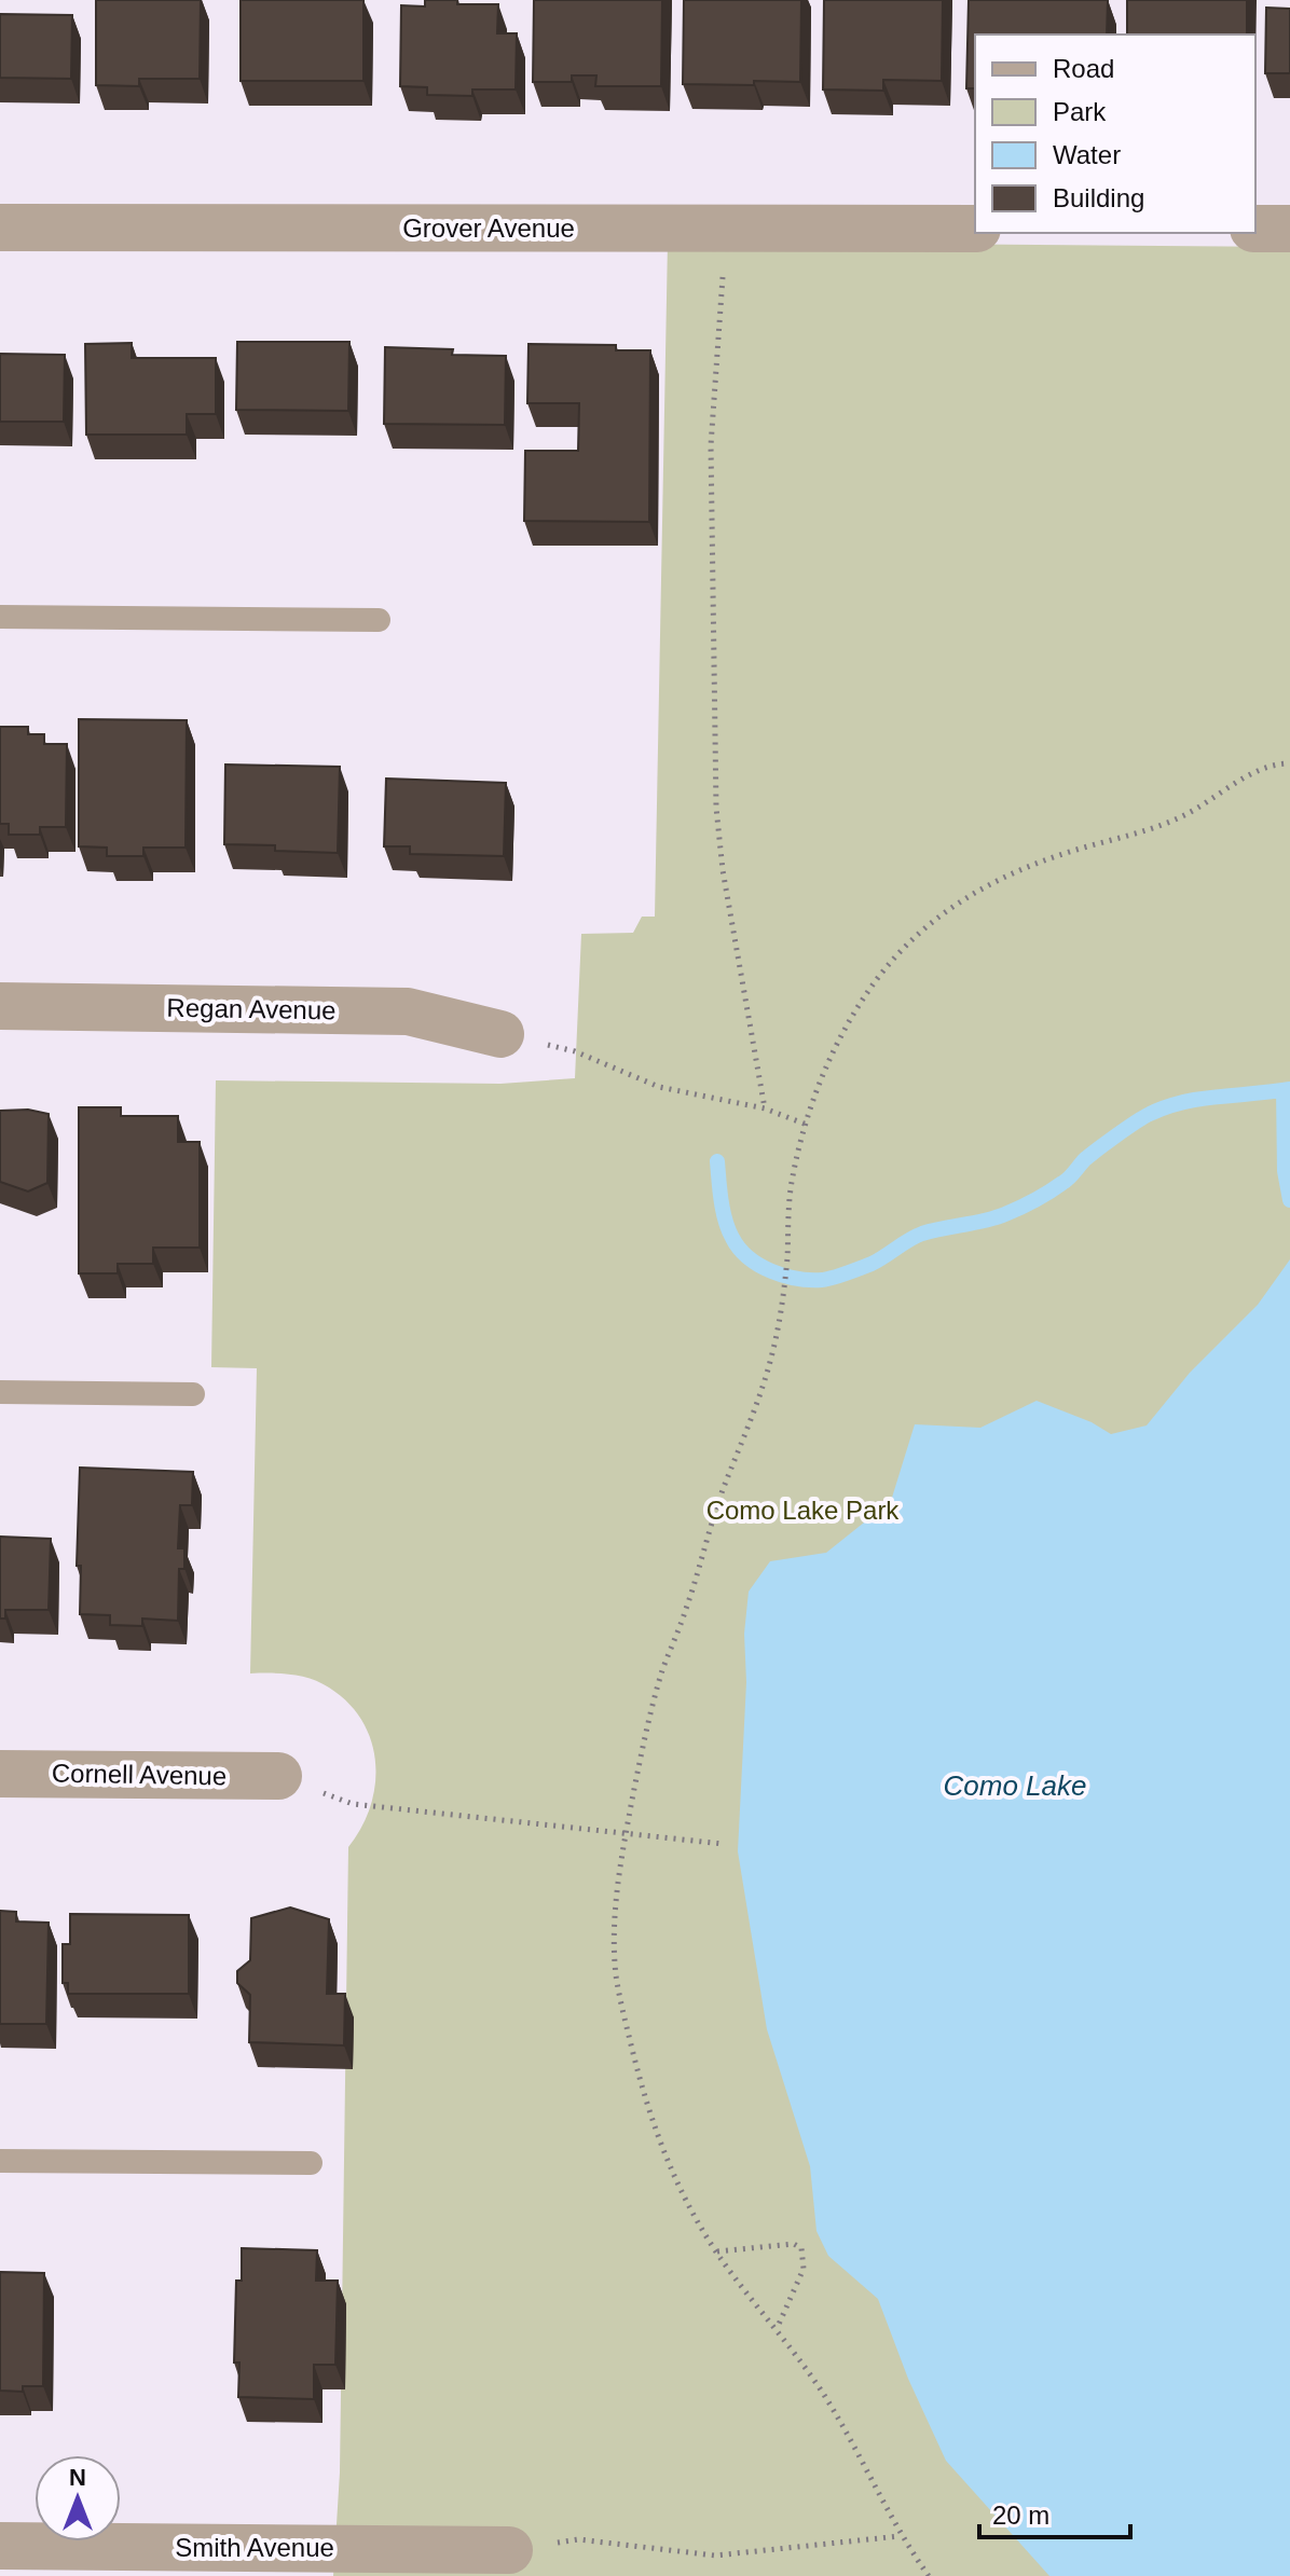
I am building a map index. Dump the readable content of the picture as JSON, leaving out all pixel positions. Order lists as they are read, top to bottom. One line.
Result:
{"streets":{"street":["Grover Avenue","Regan Avenue","Cornell Avenue","Smith Avenue"]},"water":["Como Lake"],"parks":["Como Lake Park"],"legend":["Road","Park","Water","Building"],"scale_bar":"20 m","north":"top"}
